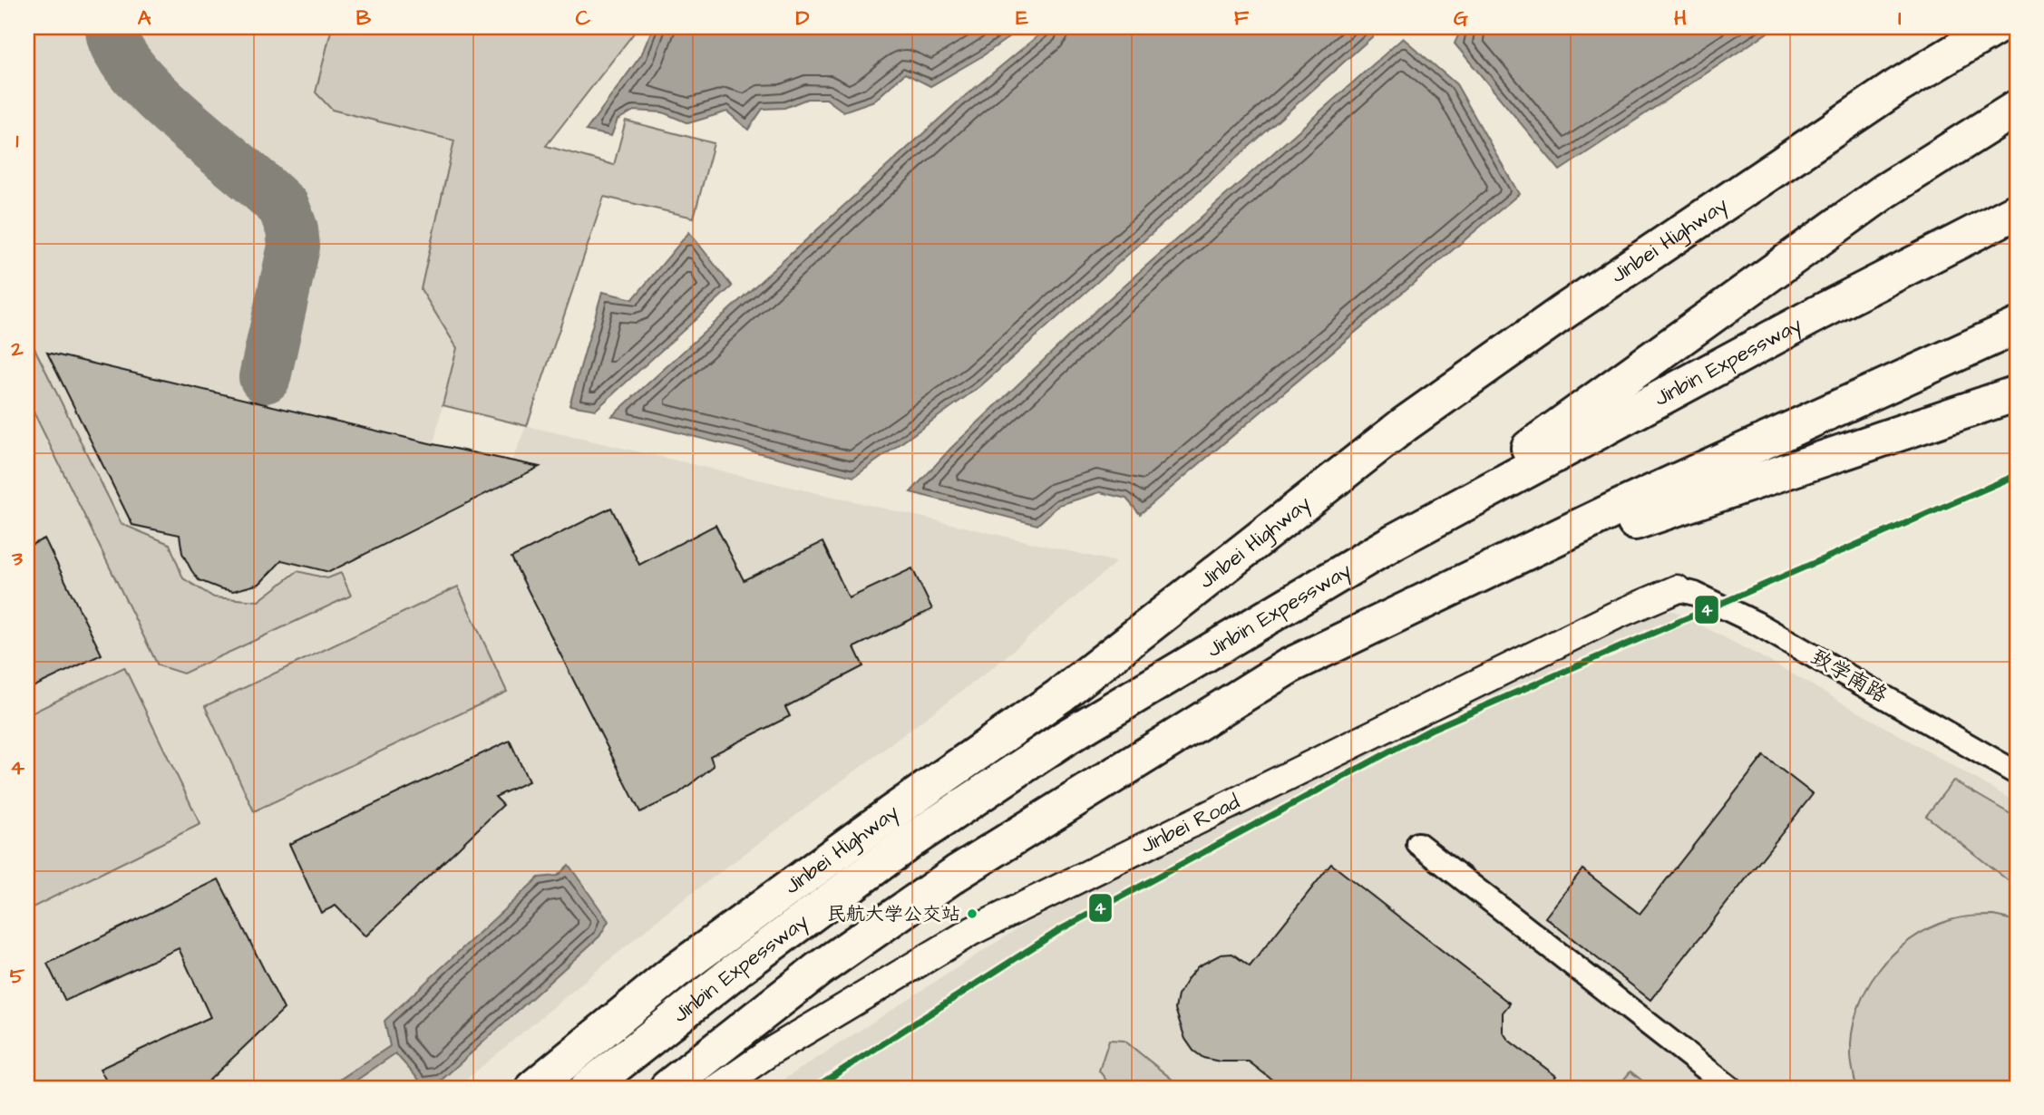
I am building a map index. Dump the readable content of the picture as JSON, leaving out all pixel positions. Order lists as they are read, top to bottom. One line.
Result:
{"streets":{"main road":["Jinbei Highway","Jinbin Expessway"],"street":["致学南路","Jinbei Road"]},"crossings":[["致学南路","Jinbei Road"]],"places":["民航大学公交站"],"lines":["transit line 4"],"grid":{"columns":["A","B","C","D","E","F","G","H","I"],"rows":["1","2","3","4","5"]}}
